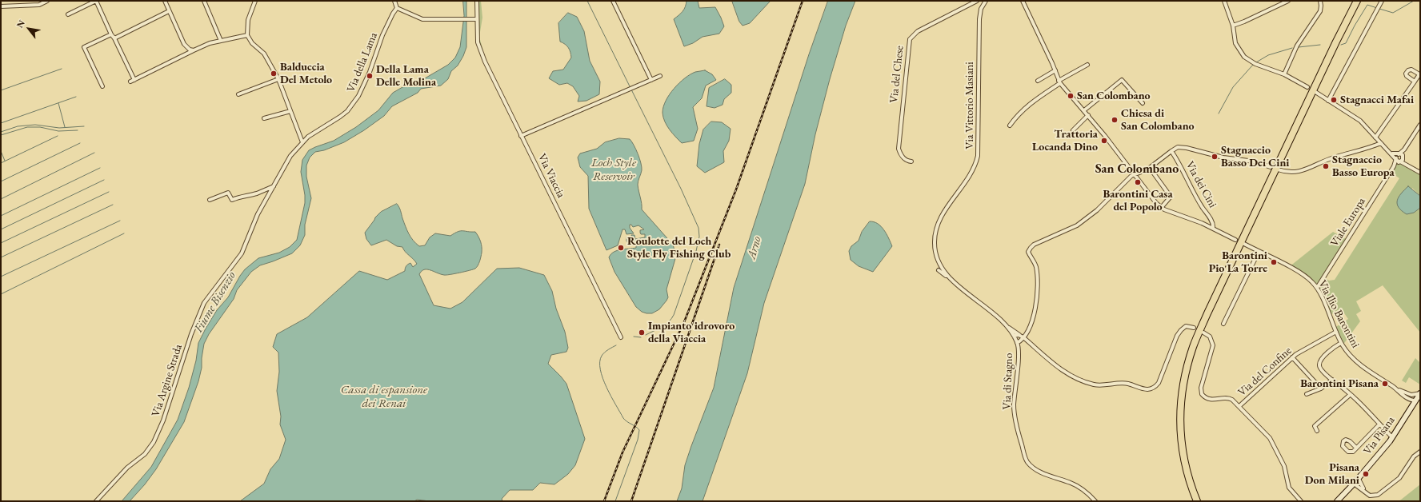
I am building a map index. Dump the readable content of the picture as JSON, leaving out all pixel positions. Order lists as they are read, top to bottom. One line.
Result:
{"streets":{"main road":["Via Pisana"],"street":["Via della Lama","Via del Chese","Via Vittorio Masiani","Via Viaccia","Via dei Cini","Viale Europa","Via Ilio Barontini","Via del Confine","Via Argine Strada","Via di Stagno"]},"crossings":[["Via della Lama","Via Argine Strada"],["Via del Chese","Via Vittorio Masiani"],["Via Vittorio Masiani","Via di Stagno"],["Viale Europa","Via Ilio Barontini"],["Via Ilio Barontini","Via del Confine"]],"districts":["San Colombano"],"water":["Loch Style Reservoir","Arno","Fiume Bisenzio","Cassa di espansione dei Renai"],"places":["Balduccia Del Metolo","Della Lama Delle Molina","San Colombano","Stagnacci Mafai","Chiesa di San Colombano","Trattoria Locanda Dino","Stagnaccio Basso Dei Cini","Stagnaccio Basso Europa","Barontini Casa del Popolo","Roulotte del Loch Style Fly Fishing Club","Barontini Pio La Torre","Impianto idrovoro della Viaccia","Barontini Pisana","Pisana Don Milani"],"north":"top left"}
